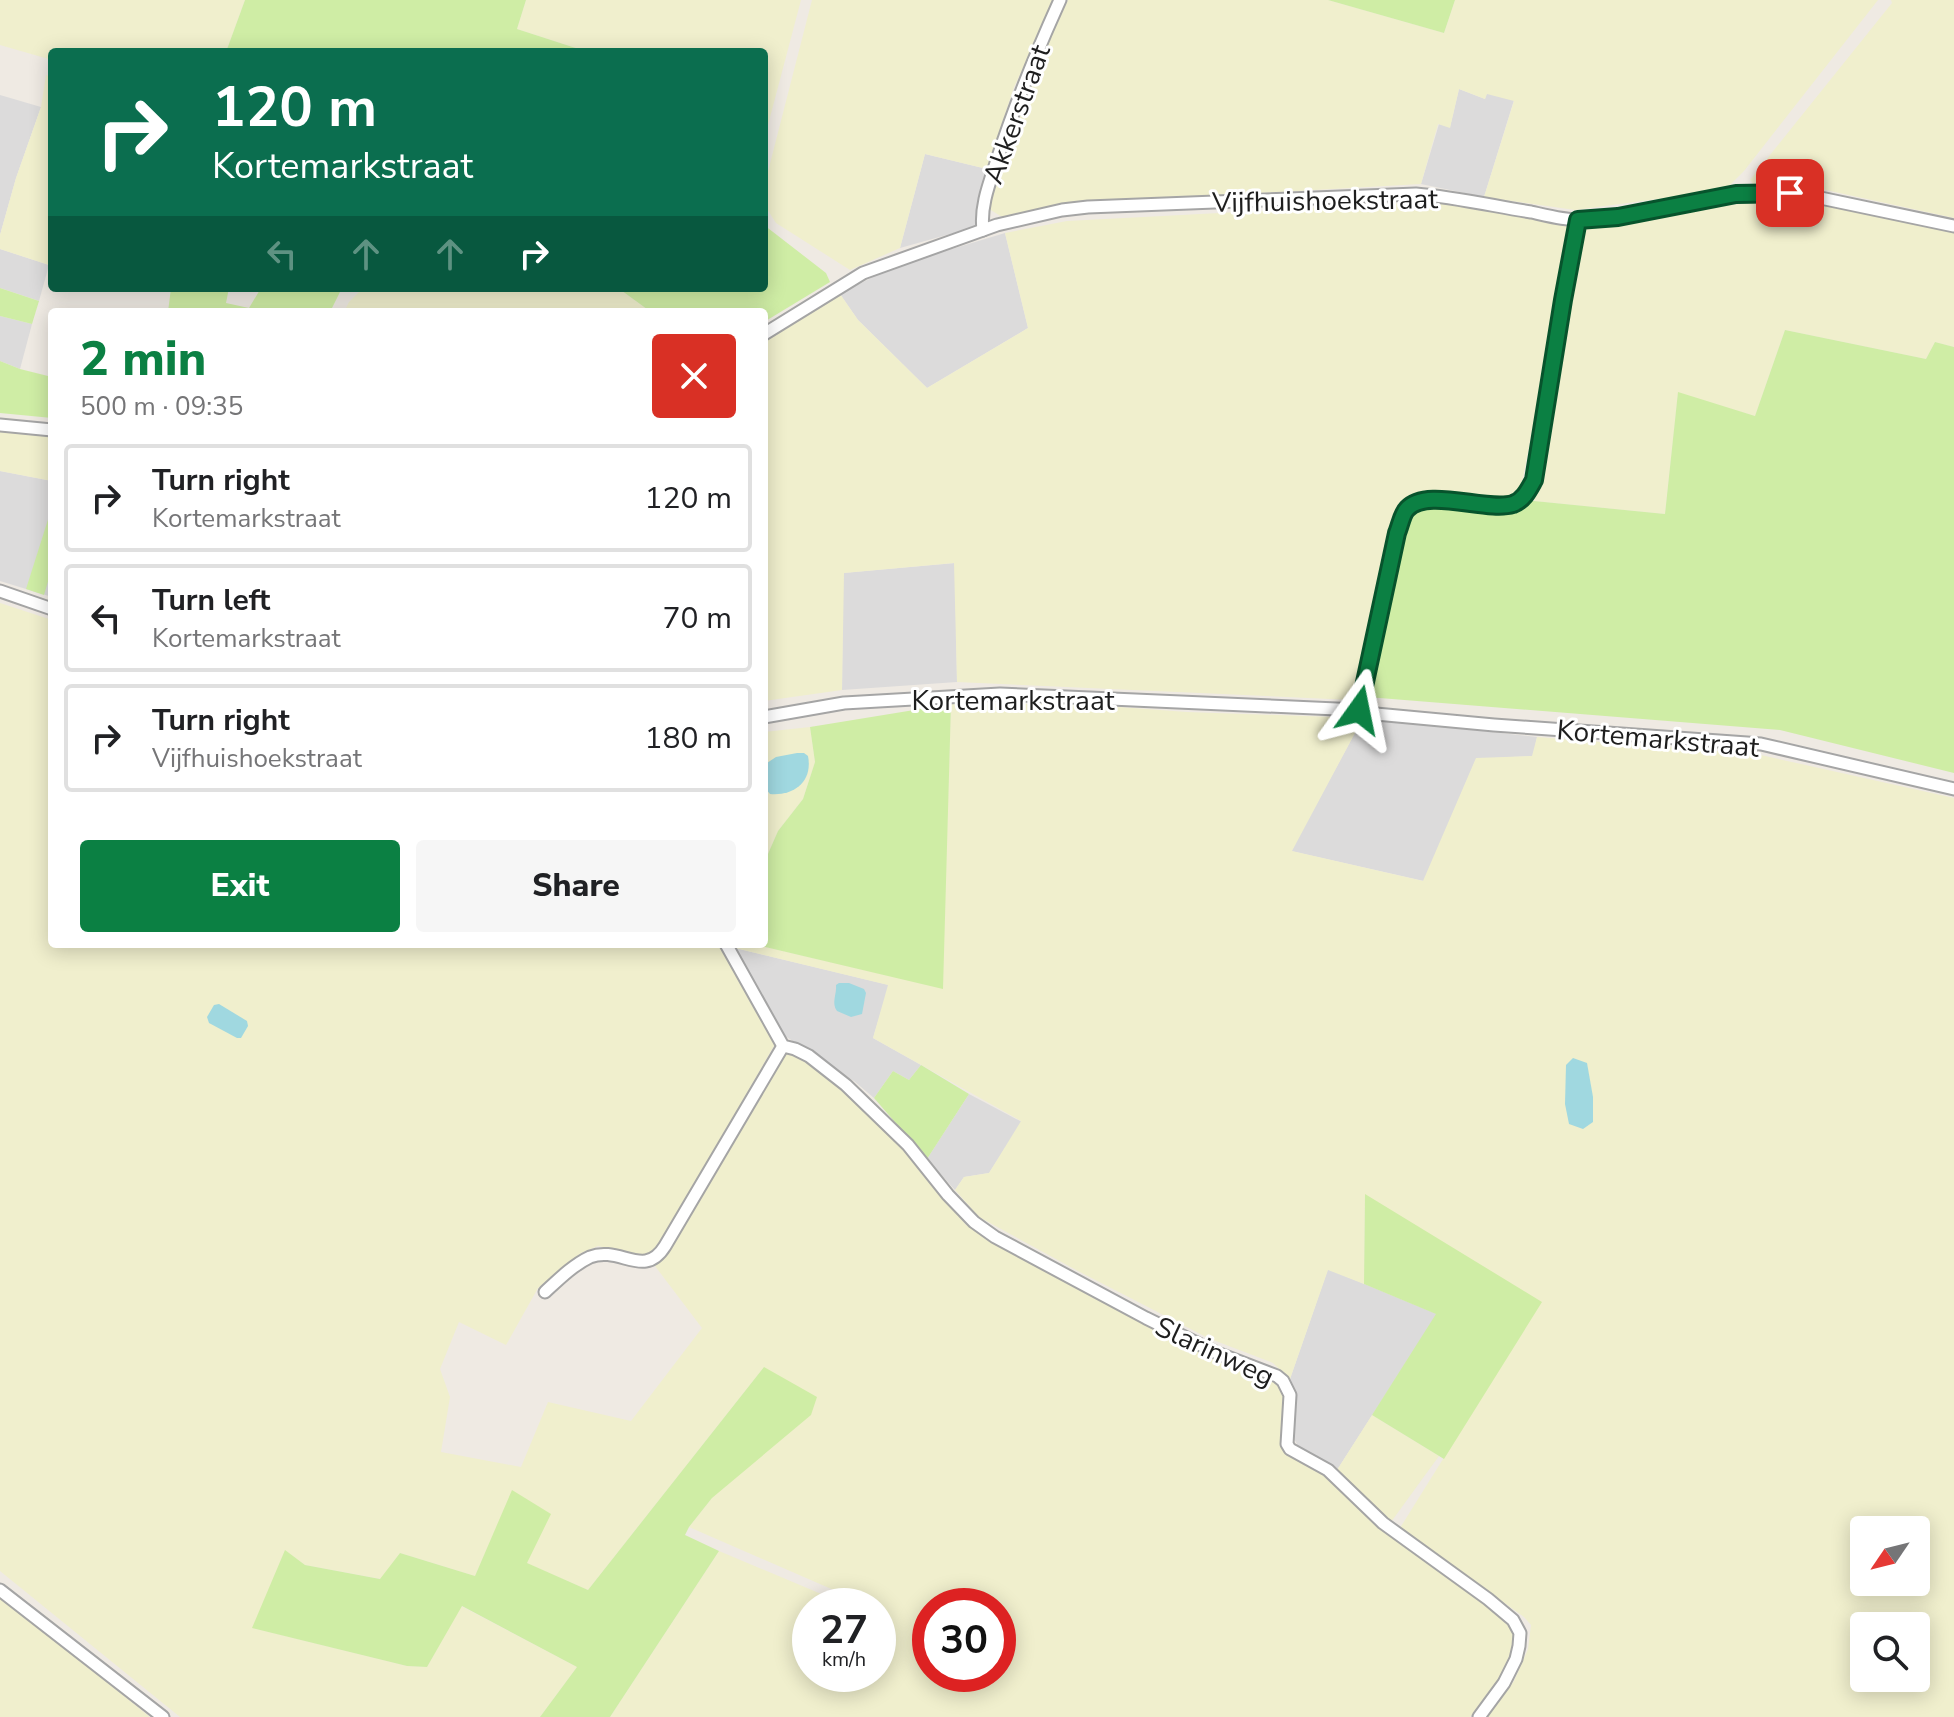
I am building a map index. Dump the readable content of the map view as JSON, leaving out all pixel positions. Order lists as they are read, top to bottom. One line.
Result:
{"streets":{"street":["Akkerstraat","Vijfhuishoekstraat","Kortemarkstraat","Slarinweg"]},"crossings":[["Akkerstraat","Vijfhuishoekstraat"]],"north":"bottom left","page":{"turn":["120 m","Kortemarkstraat"],"heading":["2 min","500 m · 09:35"],"list":[{"name":"Turn right","note":"Kortemarkstraat","value":"120 m"},{"name":"Turn left","note":"Kortemarkstraat","value":"70 m"},{"name":"Turn right","note":"Vijfhuishoekstraat","value":"180 m"}],"buttons":["Exit","Share"],"speed":"27 km/h","limit":"30"}}
